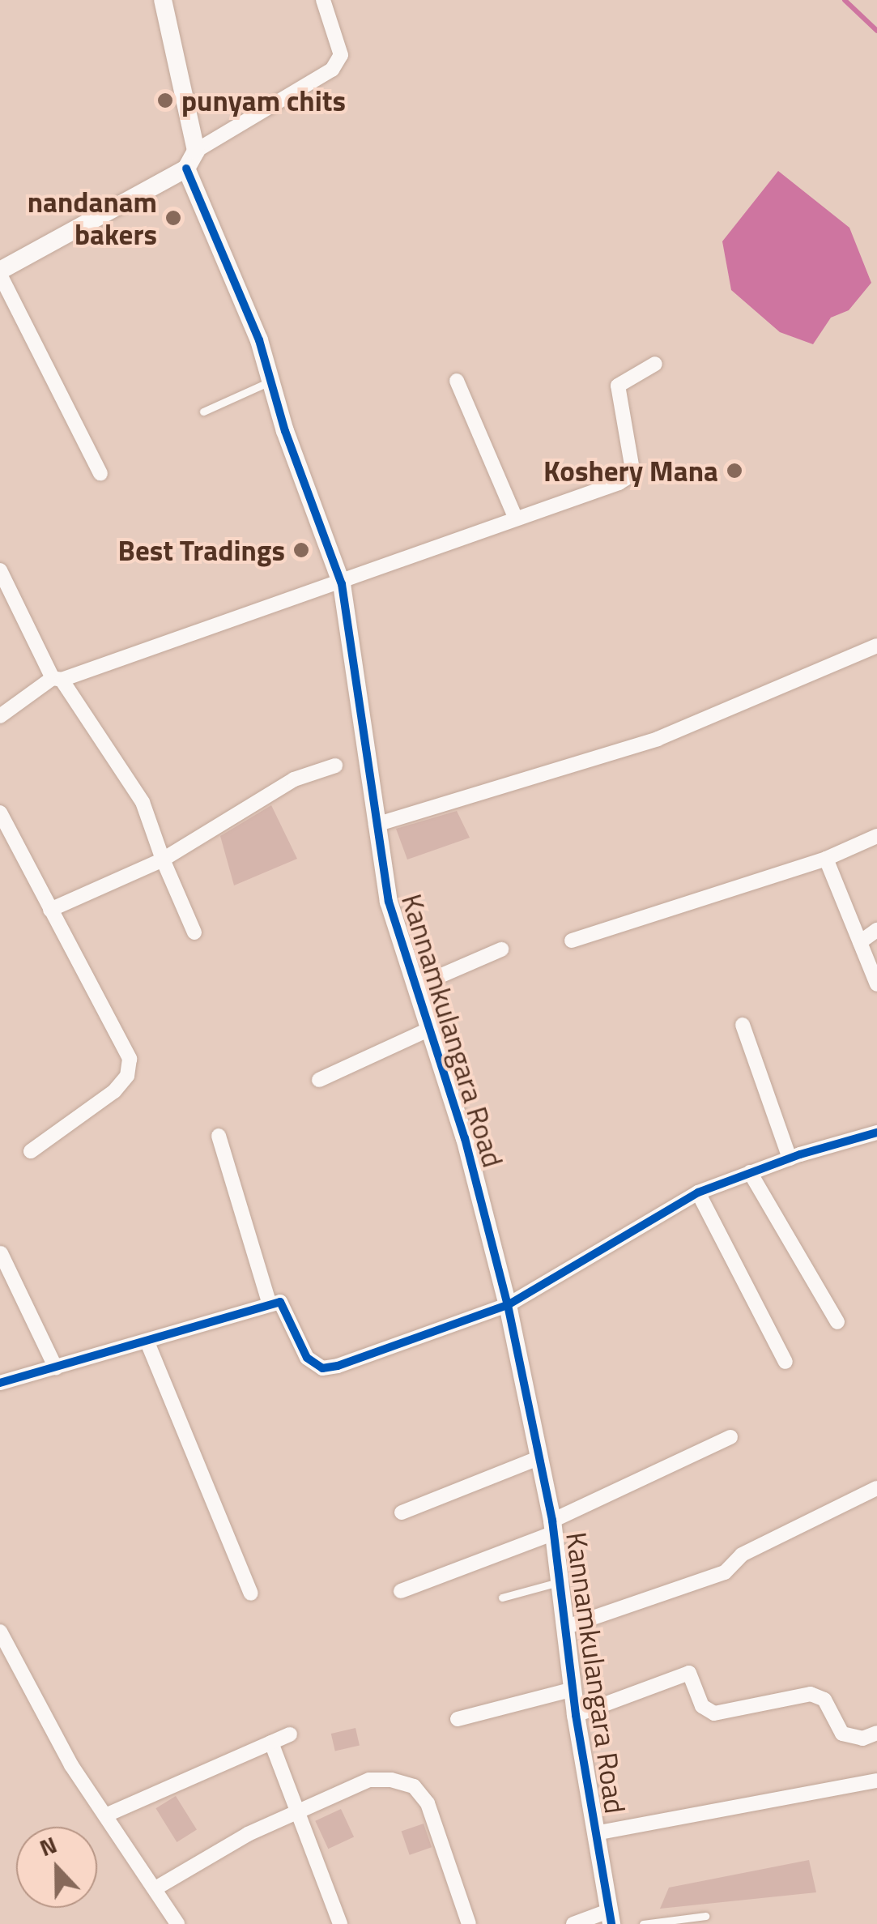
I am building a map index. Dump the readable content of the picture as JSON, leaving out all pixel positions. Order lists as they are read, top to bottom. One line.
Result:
{"streets":{"street":["Kannamkulangara Road"]},"places":["punyam chits","nandanam bakers","Koshery Mana","Best Tradings"],"north":"top"}
